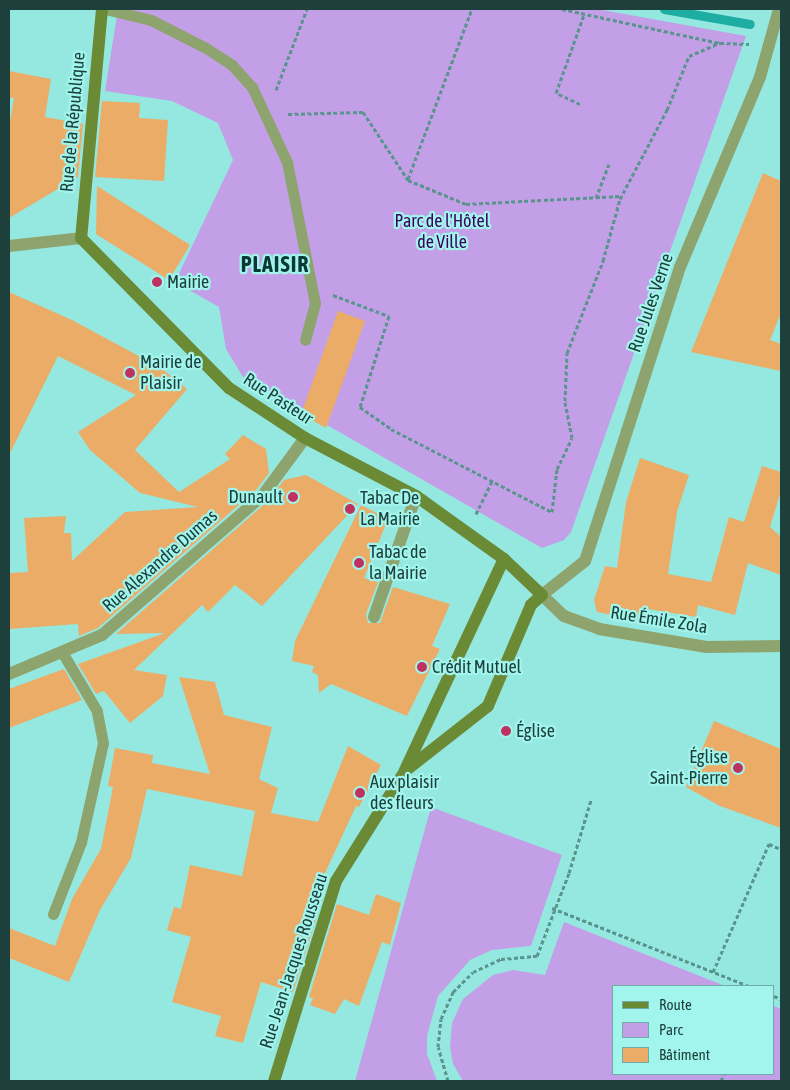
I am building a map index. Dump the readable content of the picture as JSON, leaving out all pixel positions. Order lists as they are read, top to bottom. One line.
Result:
{"streets":{"street":["Rue de la République","Rue Jules Verne","Rue Pasteur","Rue Alexandre Dumas","Rue Émile Zola","Rue Jean-Jacques Rousseau"]},"crossings":[["Rue de la République","Rue Pasteur"],["Rue Jules Verne","Rue Pasteur"],["Rue Jules Verne","Rue Émile Zola"],["Rue Jules Verne","Rue Jean-Jacques Rousseau"],["Rue Pasteur","Rue Alexandre Dumas"],["Rue Pasteur","Rue Émile Zola"],["Rue Pasteur","Rue Jean-Jacques Rousseau"],["Rue Émile Zola","Rue Jean-Jacques Rousseau"]],"districts":["PLAISIR"],"parks":["Parc de l'Hôtel de Ville"],"places":["Mairie","Mairie de Plaisir","Dunault","Tabac De La Mairie","Tabac de la Mairie","Crédit Mutuel","Église","Église Saint-Pierre","Aux plaisir des fleurs"],"legend":["Route","Parc","Bâtiment"]}
